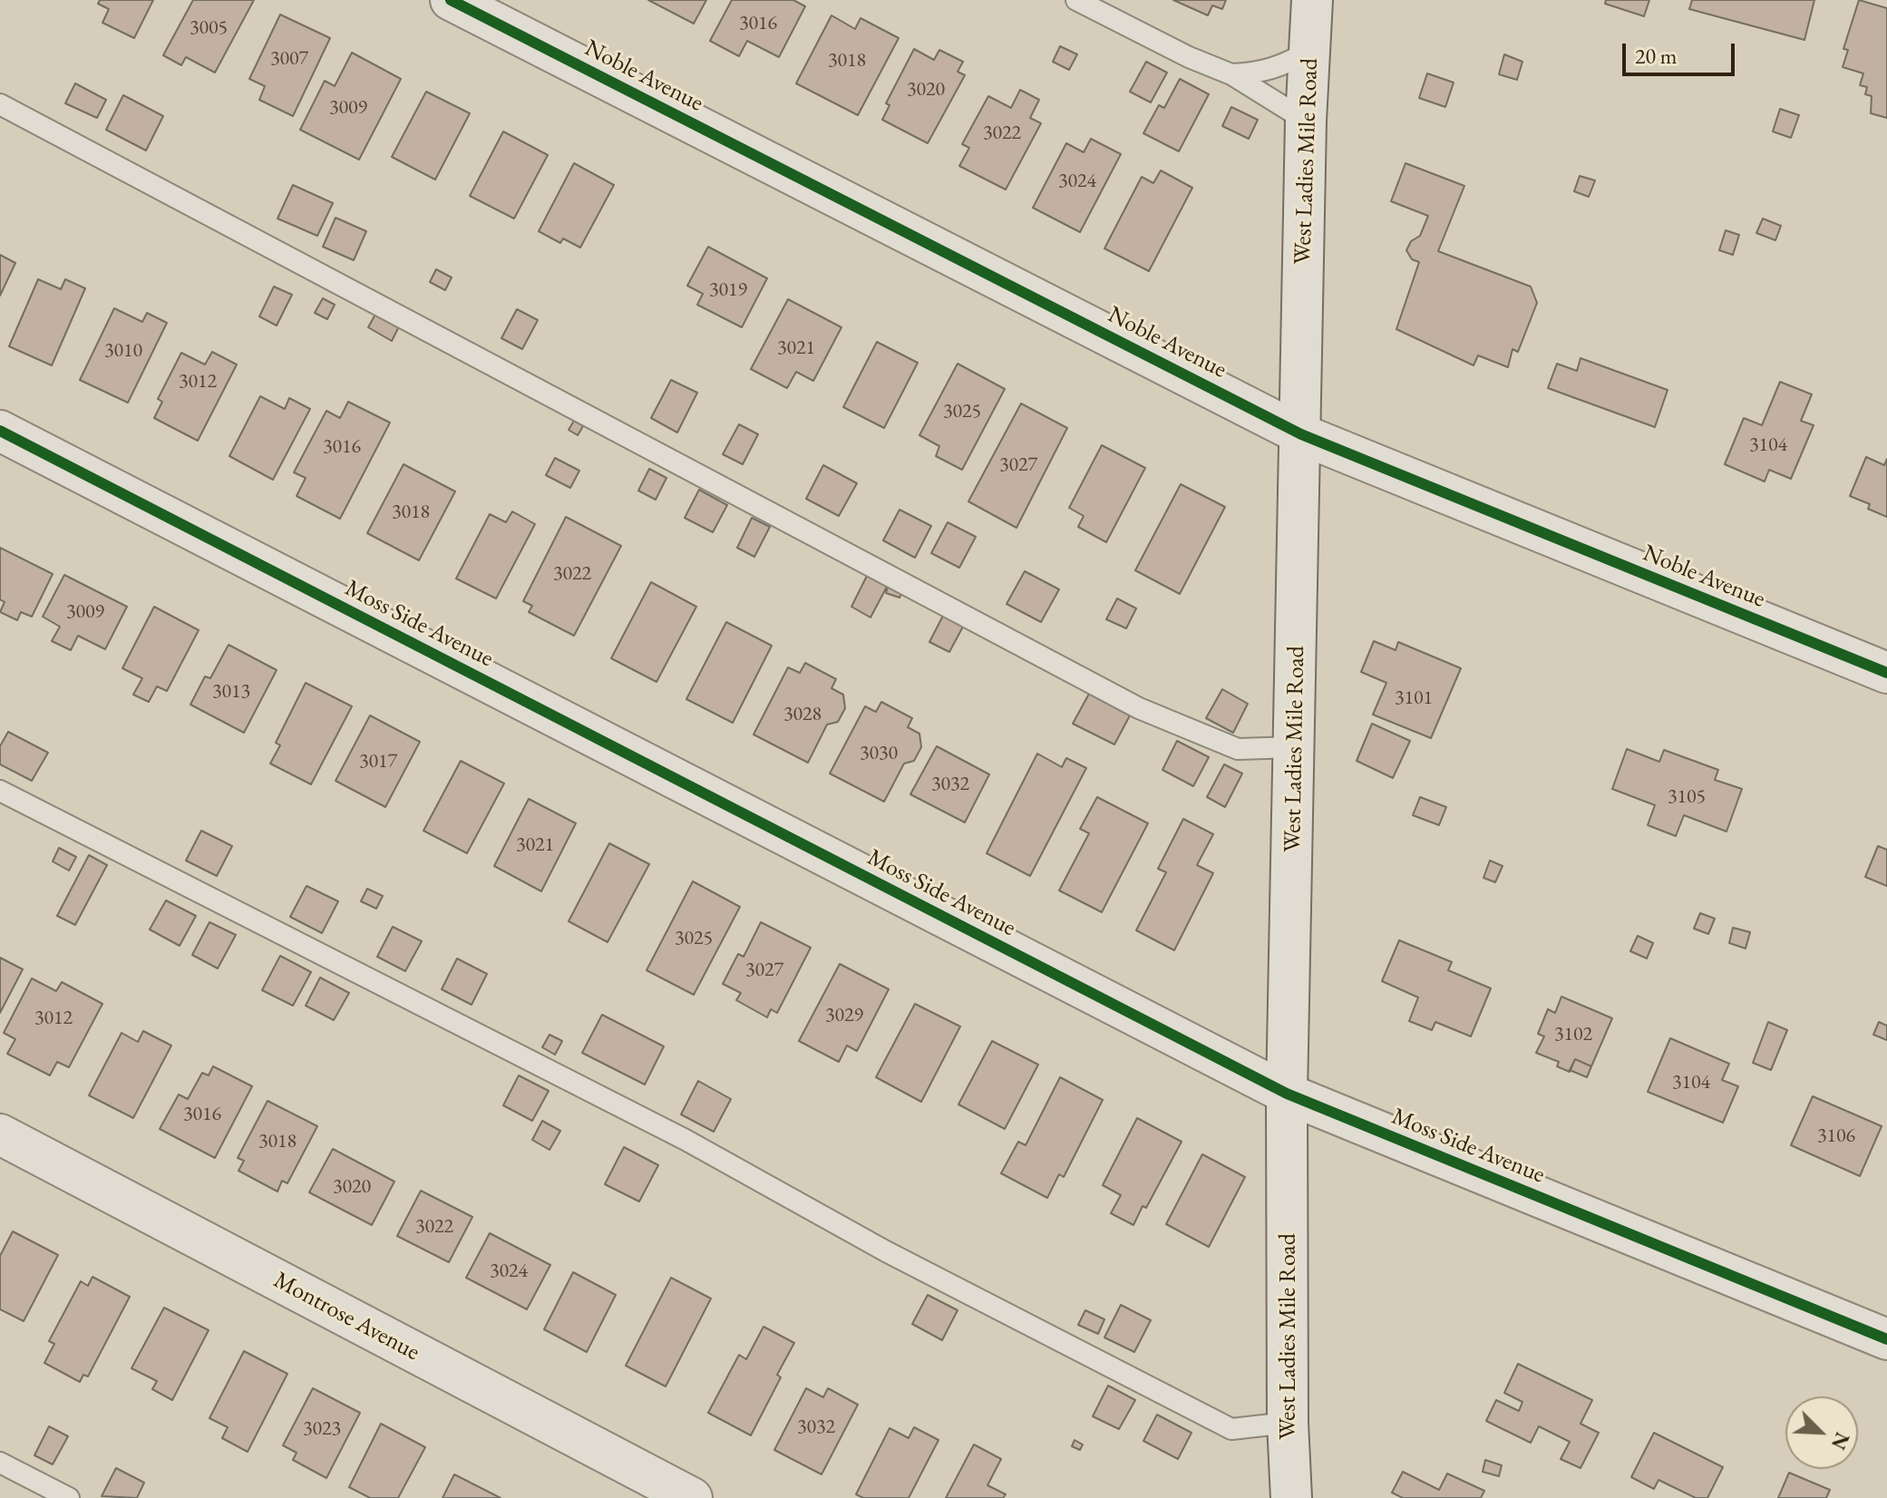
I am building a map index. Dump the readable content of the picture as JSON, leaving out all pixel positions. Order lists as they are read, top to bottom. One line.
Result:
{"streets":{"street":["Noble Avenue","West Ladies Mile Road","Moss Side Avenue","Montrose Avenue"]},"crossings":[["Noble Avenue","West Ladies Mile Road"],["West Ladies Mile Road","Moss Side Avenue"]],"house_numbers":["3016","3005","3007","3018","3020","3009","3022","3024","3019","3021","3010","3012","3025","3104","3016","3027","3018","3022","3009","3013","3101","3028","3030","3017","3032","3105","3021","3025","3027","3029","3012","3102","3104","3016","3106","3018","3020","3022","3024","3032","3023"],"scale_bar":"20 m","north":"bottom right"}
